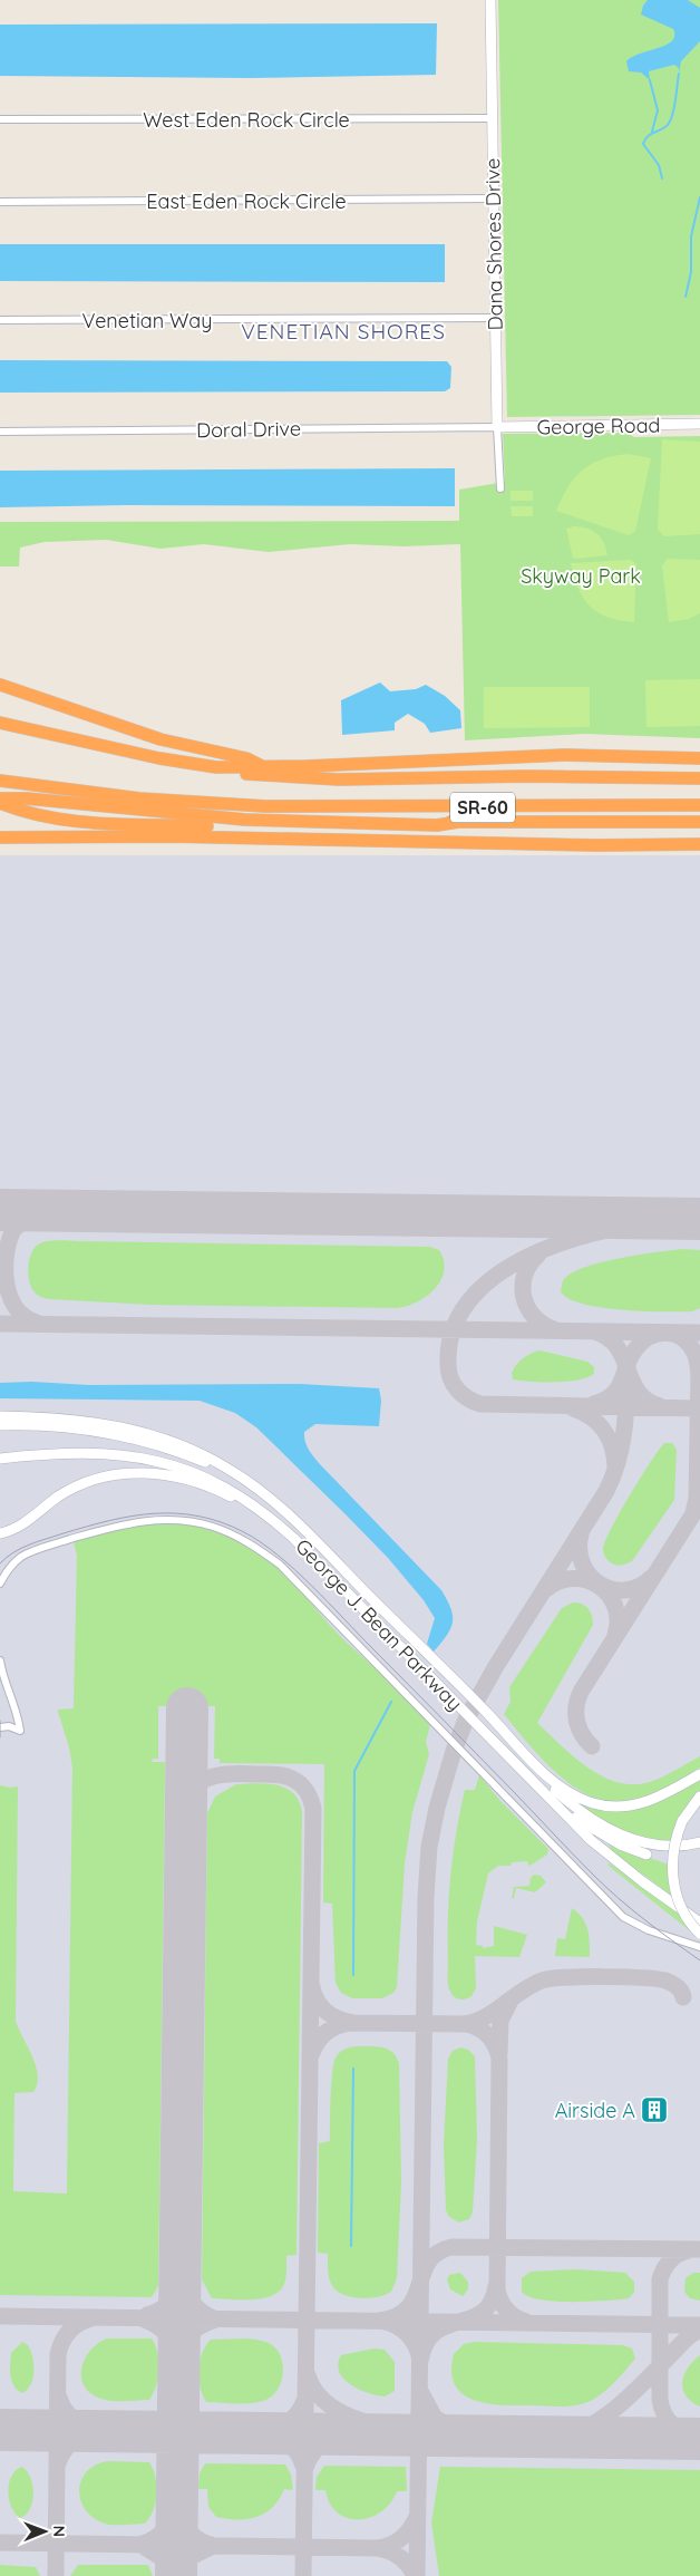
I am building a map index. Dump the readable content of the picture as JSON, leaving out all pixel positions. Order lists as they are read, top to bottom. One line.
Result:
{"streets":{"highway":["SR-60"],"street":["West Eden Rock Circle","East Eden Rock Circle","Dana Shores Drive","Venetian Way","George Road","Doral Drive","George J. Bean Parkway"]},"crossings":[["West Eden Rock Circle","Dana Shores Drive"],["East Eden Rock Circle","Dana Shores Drive"],["Dana Shores Drive","Venetian Way"],["Dana Shores Drive","George Road"],["Dana Shores Drive","Doral Drive"],["George Road","Doral Drive"]],"districts":["VENETIAN SHORES"],"parks":["Skyway Park"],"places":{"building":["Airside A"]},"north":"right"}
